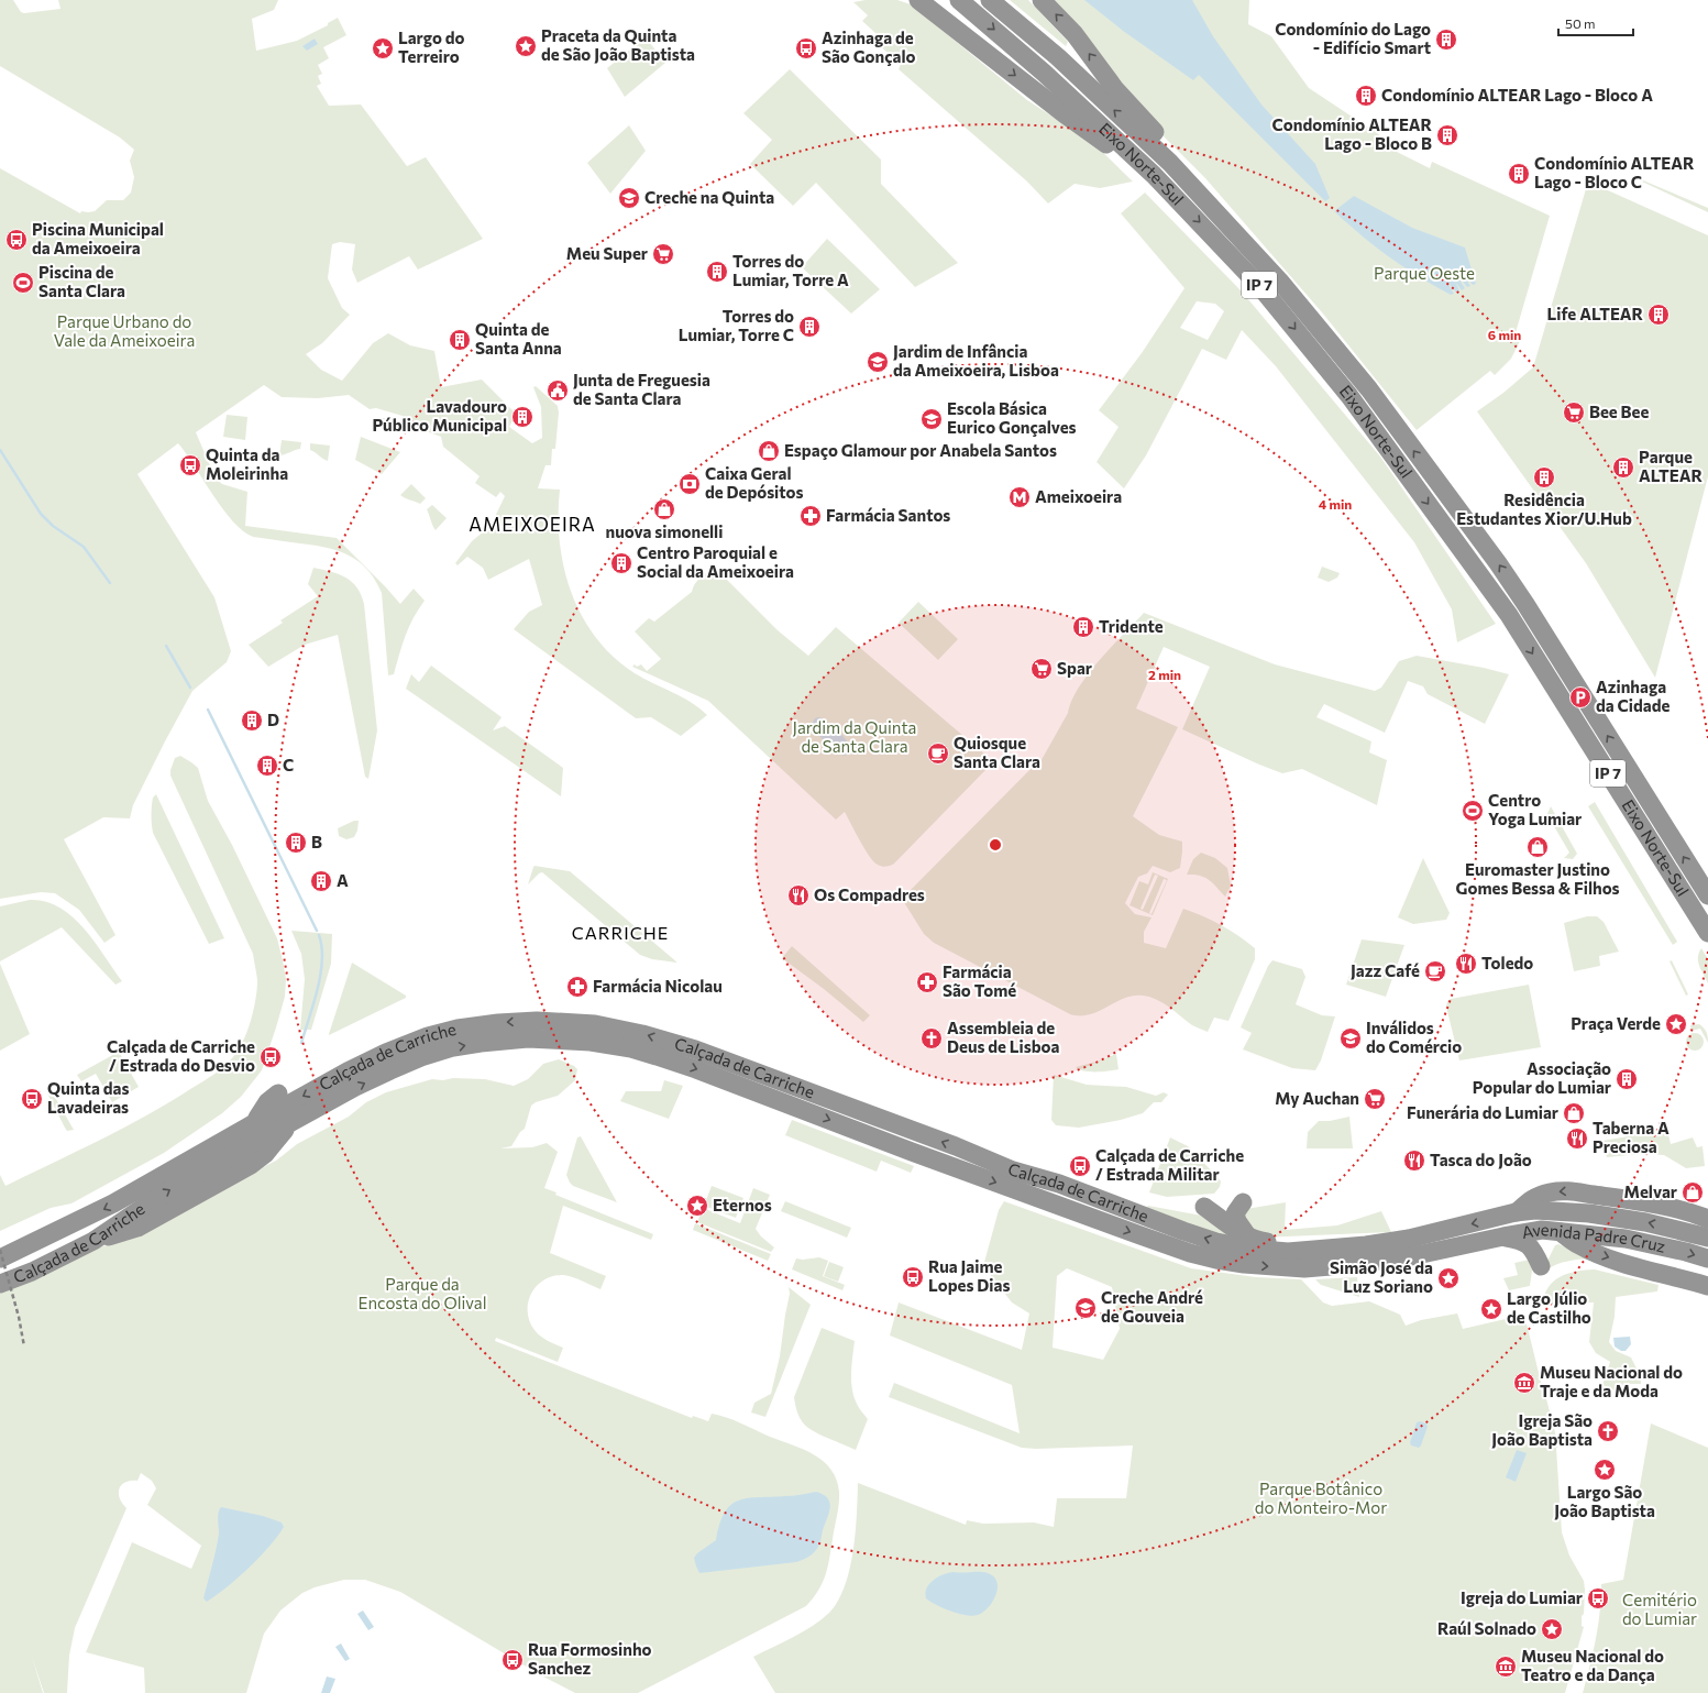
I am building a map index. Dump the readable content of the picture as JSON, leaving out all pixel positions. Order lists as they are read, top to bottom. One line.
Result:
{"streets":{"highway":["Eixo Norte-Sul","IP 7","Calçada de Carriche","Avenida Padre Cruz"]},"crossings":[["Calçada de Carriche","Avenida Padre Cruz"]],"districts":["AMEIXOEIRA","CARRICHE"],"parks":["Parque Oeste","Parque Urbano do Vale da Ameixoeira","Jardim da Quinta de Santa Clara","Parque da Encosta do Olival","Parque Botânico do Monteiro-Mor","Cemitério do Lumiar"],"places":{"building":["Condomínio do Lago - Edifício Smart","Condomínio ALTEAR Lago - Bloco A","Condomínio ALTEAR Lago - Bloco B","Condomínio ALTEAR Lago - Bloco C","Torres do Lumiar, Torre A","Life ALTEAR","Torres do Lumiar, Torre C","Quinta de Santa Anna","Lavadouro Público Municipal","Parque ALTEAR","Residência Estudantes Xior/U.Hub","Centro Paroquial e Social da Ameixoeira","Tridente","D","C","B","A","Associação Popular do Lumiar"],"place":["Praceta da Quinta de São João Baptista","Largo do Terreiro","Praça Verde","Eternos","Simão José da Luz Soriano","Largo Júlio de Castilho","Largo São João Baptista","Raúl Solnado"],"bus stop":["Azinhaga de São Gonçalo","Piscina Municipal da Ameixoeira","Quinta da Moleirinha","Calçada de Carriche / Estrada do Desvio","Quinta das Lavadeiras","Calçada de Carriche / Estrada Militar","Rua Jaime Lopes Dias","Igreja do Lumiar","Rua Formosinho Sanchez"],"school or university":["Creche na Quinta","Jardim de Infância da Ameixoeira, Lisboa","Escola Básica Eurico Gonçalves","Inválidos do Comércio","Creche André de Gouveia"],"supermarket":["Meu Super","Bee Bee","Spar","My Auchan"],"sports":["Piscina de Santa Clara","Centro Yoga Lumiar"],"public building":["Junta de Freguesia de Santa Clara"],"shop":["Espaço Glamour por Anabela Santos","nuova simonelli","Euromaster Justino Gomes Bessa & Filhos","Funerária do Lumiar","Melvar"],"bank":["Caixa Geral de Depósitos"],"metro station":["Ameixoeira"],"pharmacy":["Farmácia Santos","Farmácia São Tomé","Farmácia Nicolau"],"parking":["Azinhaga da Cidade"],"cafe":["Quiosque Santa Clara","Jazz Café"],"restaurant":["Os Compadres","Toledo","Taberna A Preciosa","Tasca do João"],"church":["Assembleia de Deus de Lisboa","Igreja São João Baptista"],"museum":["Museu Nacional do Traje e da Moda","Museu Nacional do Teatro e da Dança"]},"scale_bar":"50 m","rings":["6 min","4 min","2 min"]}
